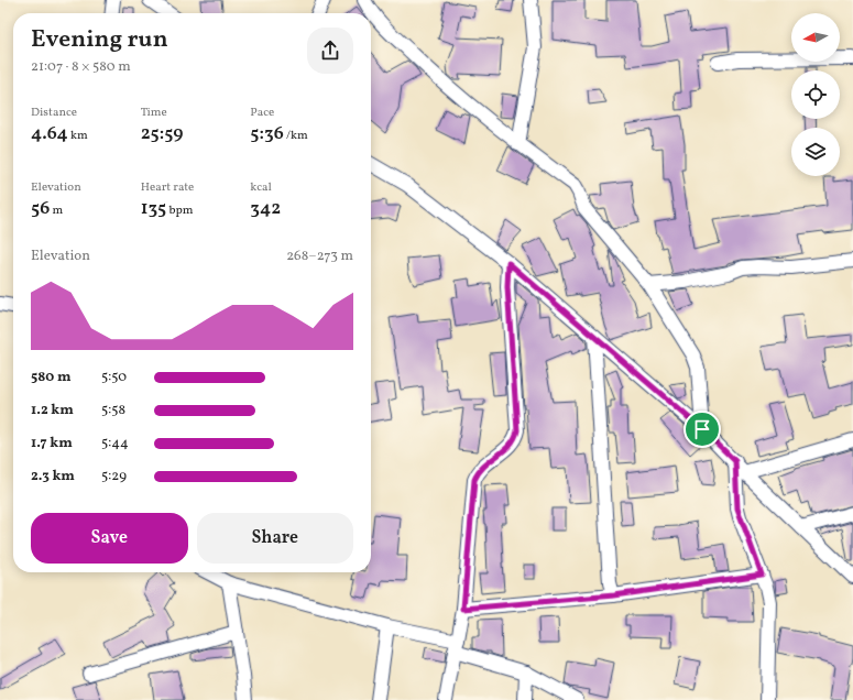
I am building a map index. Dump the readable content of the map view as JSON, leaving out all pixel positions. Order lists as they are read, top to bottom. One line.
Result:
{"north":"left","page":{"heading":["Evening run","21:07 · 8 × 580 m"],"stats":[["Distance","4.64 km"],["Time","25:59"],["Pace","5:36 /km"],["Elevation","56 m"],["Heart rate","135 bpm"],["kcal","342"]],"chart":["Elevation","268–273 m"],"list":[{"name":"580 m","note":"5:50"},{"name":"1.2 km","note":"5:58"},{"name":"1.7 km","note":"5:44"},{"name":"2.3 km","note":"5:29"}],"buttons":["Save","Share"]}}
